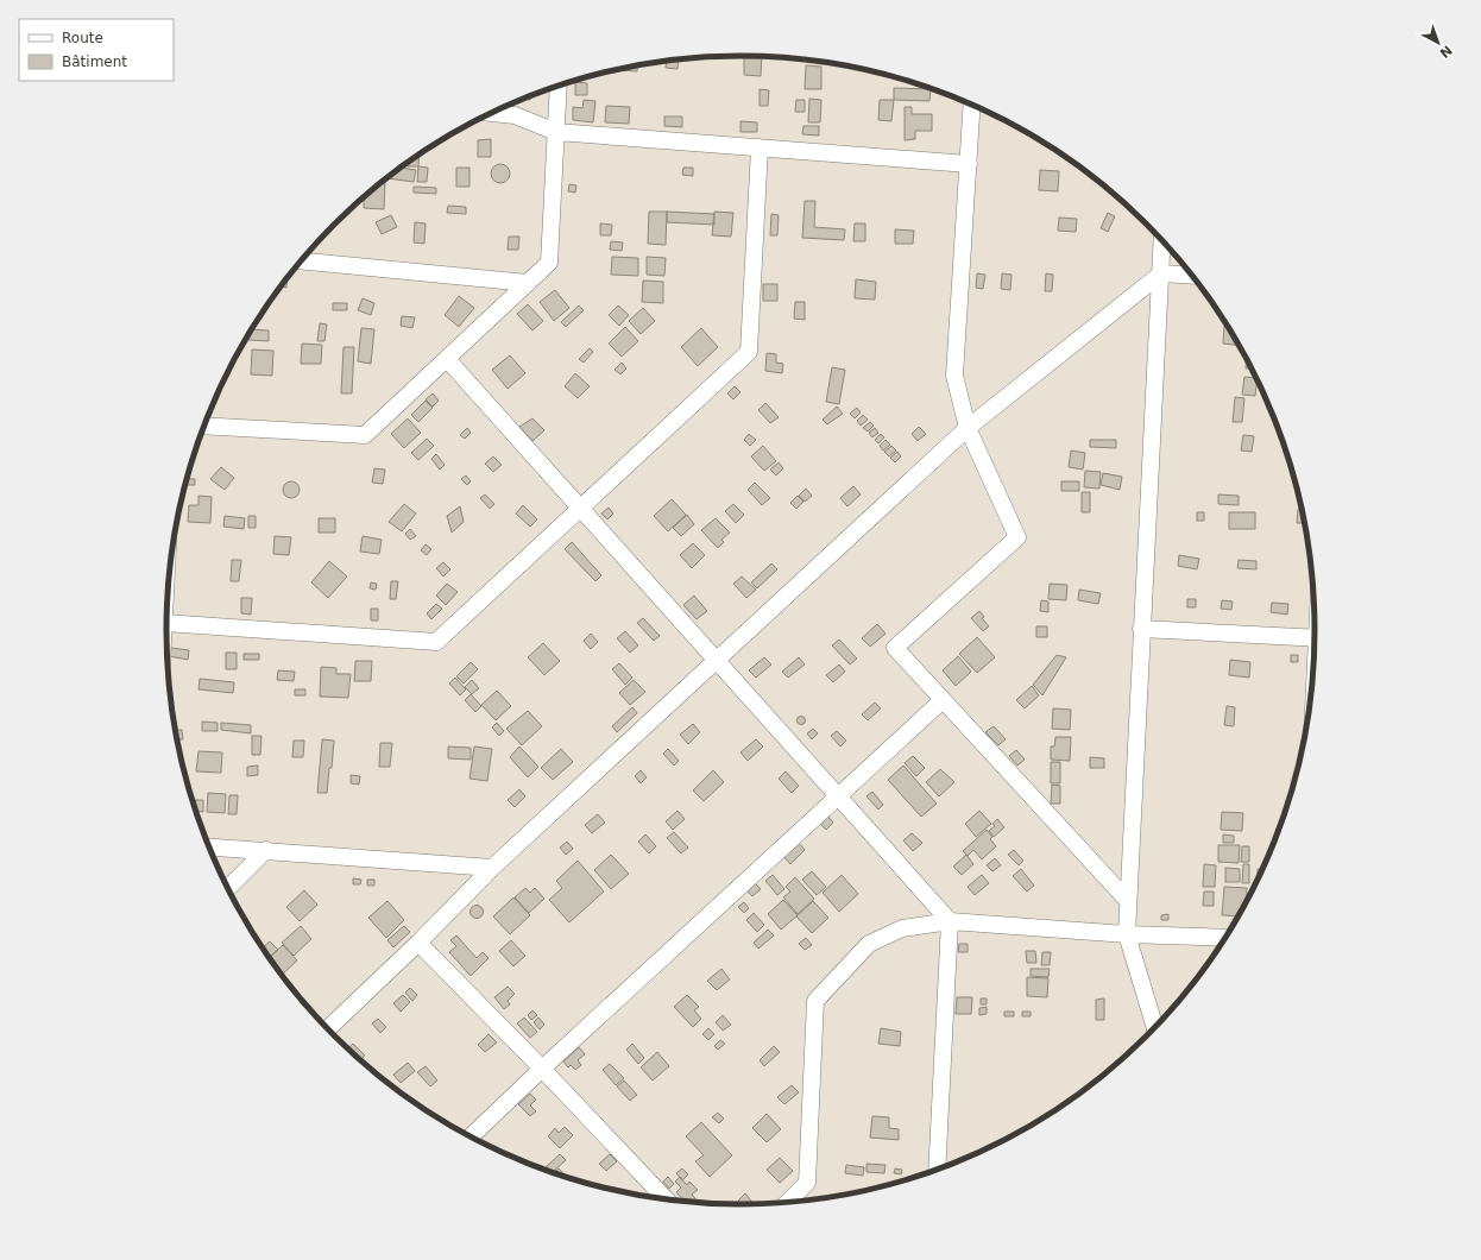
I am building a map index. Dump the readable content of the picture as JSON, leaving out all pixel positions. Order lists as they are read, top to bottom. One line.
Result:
{"legend":["Route","Bâtiment"],"north":"bottom right"}
